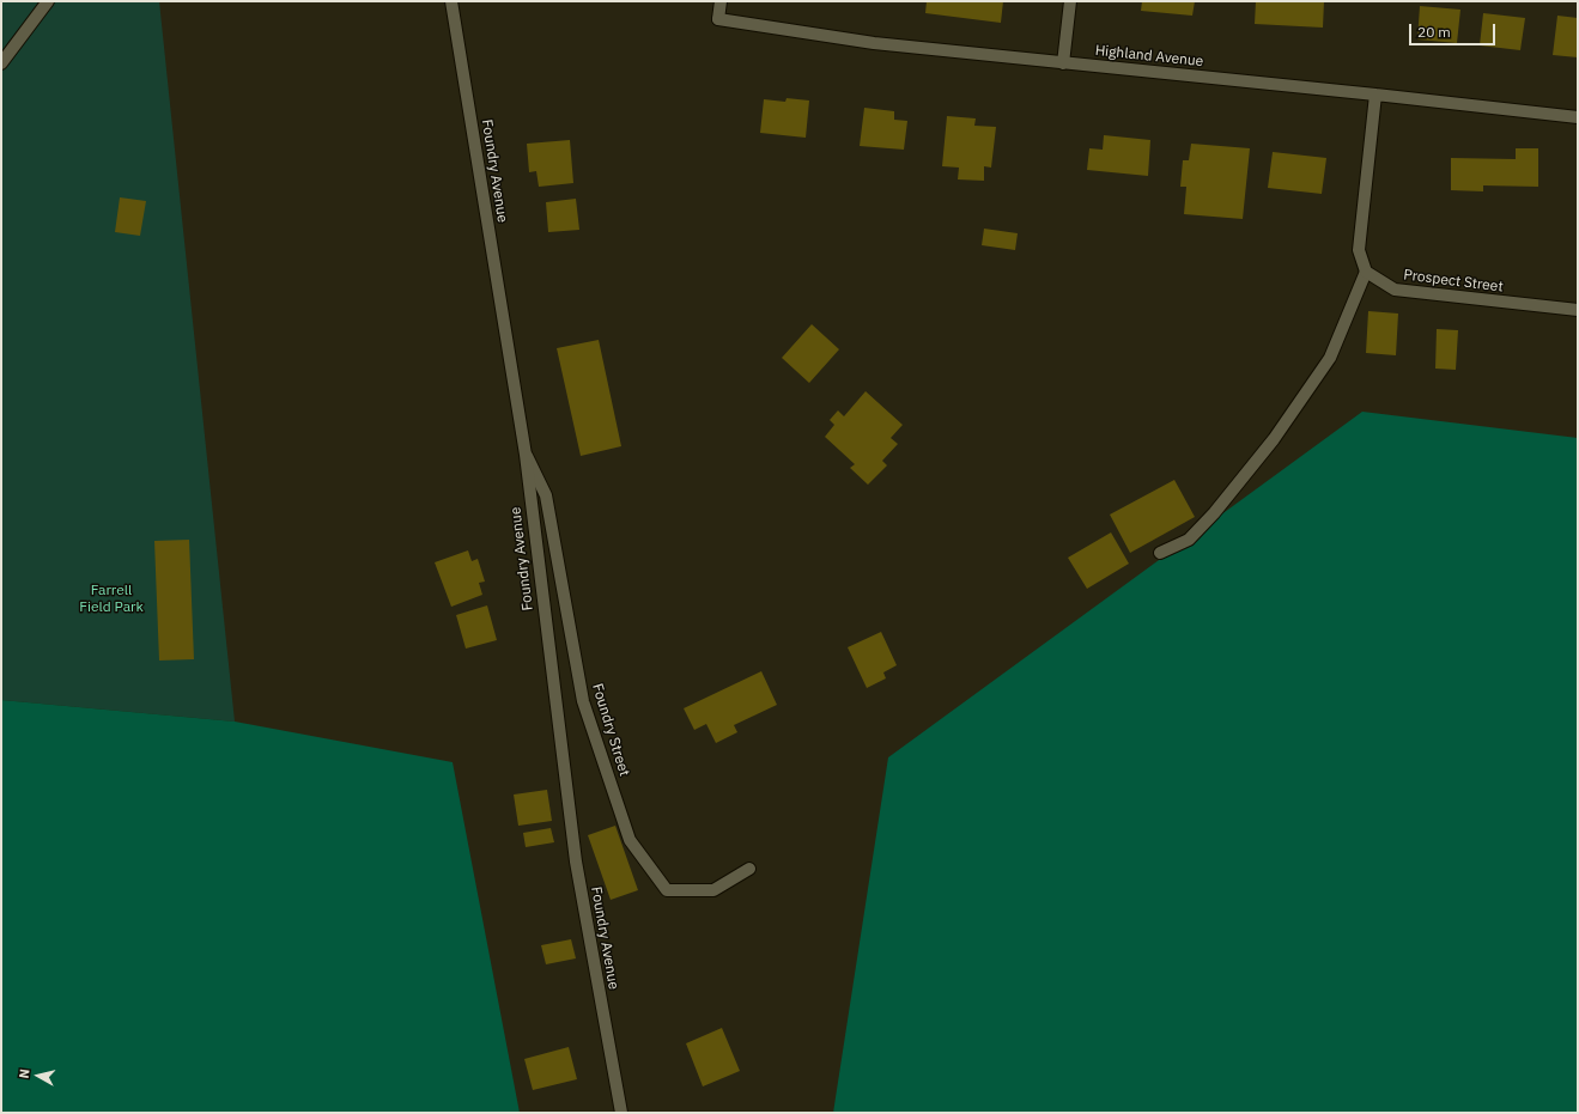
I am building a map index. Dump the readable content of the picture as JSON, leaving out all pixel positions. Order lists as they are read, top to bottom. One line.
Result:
{"streets":{"street":["Highland Avenue","Foundry Avenue","Prospect Street","Foundry Street"]},"crossings":[["Foundry Avenue","Foundry Street"]],"parks":["Farrell Field Park"],"scale_bar":"20 m","north":"left"}
